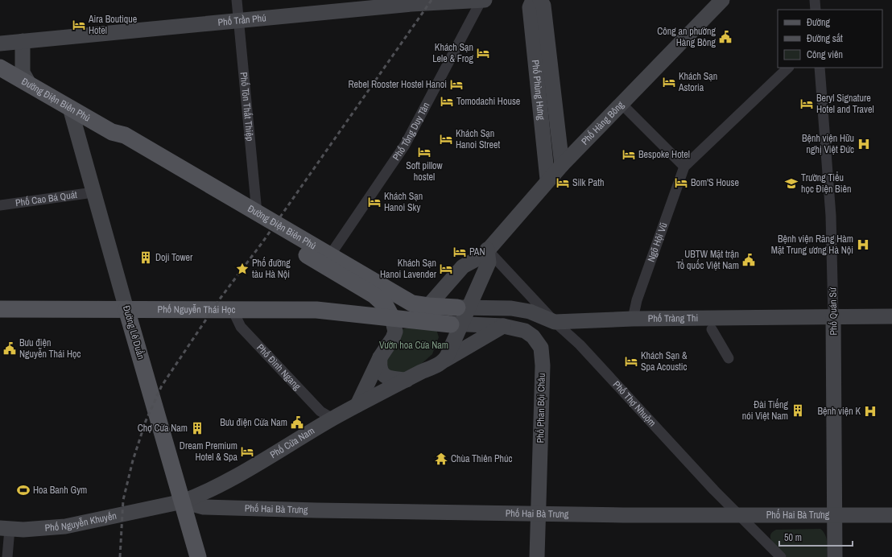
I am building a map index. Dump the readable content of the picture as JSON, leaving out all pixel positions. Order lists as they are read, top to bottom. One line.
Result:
{"streets":{"main road":["Đường Điện Biên Phủ","Phố Nguyễn Thái Học","Đường Lê Duẩn"],"street":["Phố Trần Phú","Phố Phùng Hưng","Phố Tôn Thất Thiệp","Phố Hàng Bông","Phố Tống Duy Tân","Phố Cao Bá Quát","Ngõ Hội Vũ","Phố Quán Sứ","Phố Tràng Thi","Phố Đình Ngang","Phố Thợ Nhuộm","Phố Phan Bội Châu","Phố Cửa Nam","Phố Hai Bà Trưng","Phố Nguyễn Khuyến"]},"crossings":[["Phố Trần Phú","Phố Tôn Thất Thiệp"],["Phố Trần Phú","Phố Tống Duy Tân"],["Phố Phùng Hưng","Phố Hàng Bông"],["Đường Điện Biên Phủ","Phố Tôn Thất Thiệp"],["Đường Điện Biên Phủ","Phố Hàng Bông"],["Đường Điện Biên Phủ","Phố Tống Duy Tân"],["Đường Điện Biên Phủ","Phố Nguyễn Thái Học"],["Đường Điện Biên Phủ","Phố Tràng Thi"],["Đường Điện Biên Phủ","Đường Lê Duẩn"],["Phố Hàng Bông","Phố Nguyễn Thái Học"],["Phố Hàng Bông","Phố Tràng Thi"],["Phố Hàng Bông","Phố Thợ Nhuộm"],["Phố Hàng Bông","Phố Phan Bội Châu"],["Phố Hàng Bông","Phố Cửa Nam"],["Phố Cao Bá Quát","Đường Lê Duẩn"],["Ngõ Hội Vũ","Phố Tràng Thi"],["Phố Nguyễn Thái Học","Đường Lê Duẩn"],["Phố Nguyễn Thái Học","Phố Đình Ngang"],["Phố Nguyễn Thái Học","Phố Phan Bội Châu"],["Phố Nguyễn Thái Học","Phố Cửa Nam"],["Phố Quán Sứ","Phố Tràng Thi"],["Phố Quán Sứ","Phố Hai Bà Trưng"],["Phố Tràng Thi","Phố Thợ Nhuộm"],["Đường Lê Duẩn","Phố Cửa Nam"],["Đường Lê Duẩn","Phố Hai Bà Trưng"],["Phố Đình Ngang","Phố Cửa Nam"],["Phố Thợ Nhuộm","Phố Hai Bà Trưng"],["Phố Phan Bội Châu","Phố Cửa Nam"],["Phố Phan Bội Châu","Phố Hai Bà Trưng"],["Phố Cửa Nam","Phố Hai Bà Trưng"],["Phố Cửa Nam","Phố Nguyễn Khuyến"]],"parks":["Vườn hoa Cửa Nam"],"places":{"hotel":["Aira Boutique Hotel","Khách Sạn Lele & Frog","Khách Sạn Astoria","Rebel Rooster Hostel Hanoi","Tomodachi House","Beryl Signature Hotel and Travel","Khách Sạn Hanoi Street","Soft pillow hostel","Bespoke Hotel","Silk Path","Bom'S House","Khách Sạn Hanoi Sky","PAN","Khách Sạn Hanoi Lavender","Khách Sạn & Spa Acoustic","Dream Premium Hotel & Spa"],"public building":["Công an phường Hàng Bông","UBTW Mặt trận Tổ quốc Việt Nam","Bưu điện Nguyễn Thái Học","Bưu điện Cửa Nam"],"hospital":["Bệnh viện Hữu nghị Việt Đức","Bệnh viện Răng Hàm Mặt Trung ương Hà Nội","Bệnh viện K"],"school or university":["Trường Tiểu học Điện Biên"],"building":["Doji Tower","Đài Tiếng nói Việt Nam","Chợ Cửa Nam"],"place":["Phố đường tàu Hà Nội"],"temple":["Chùa Thiên Phúc"],"sports":["Hoa Banh Gym"]},"legend":["Đường","Đường sắt","Công viên"],"scale_bar":"50 m"}
